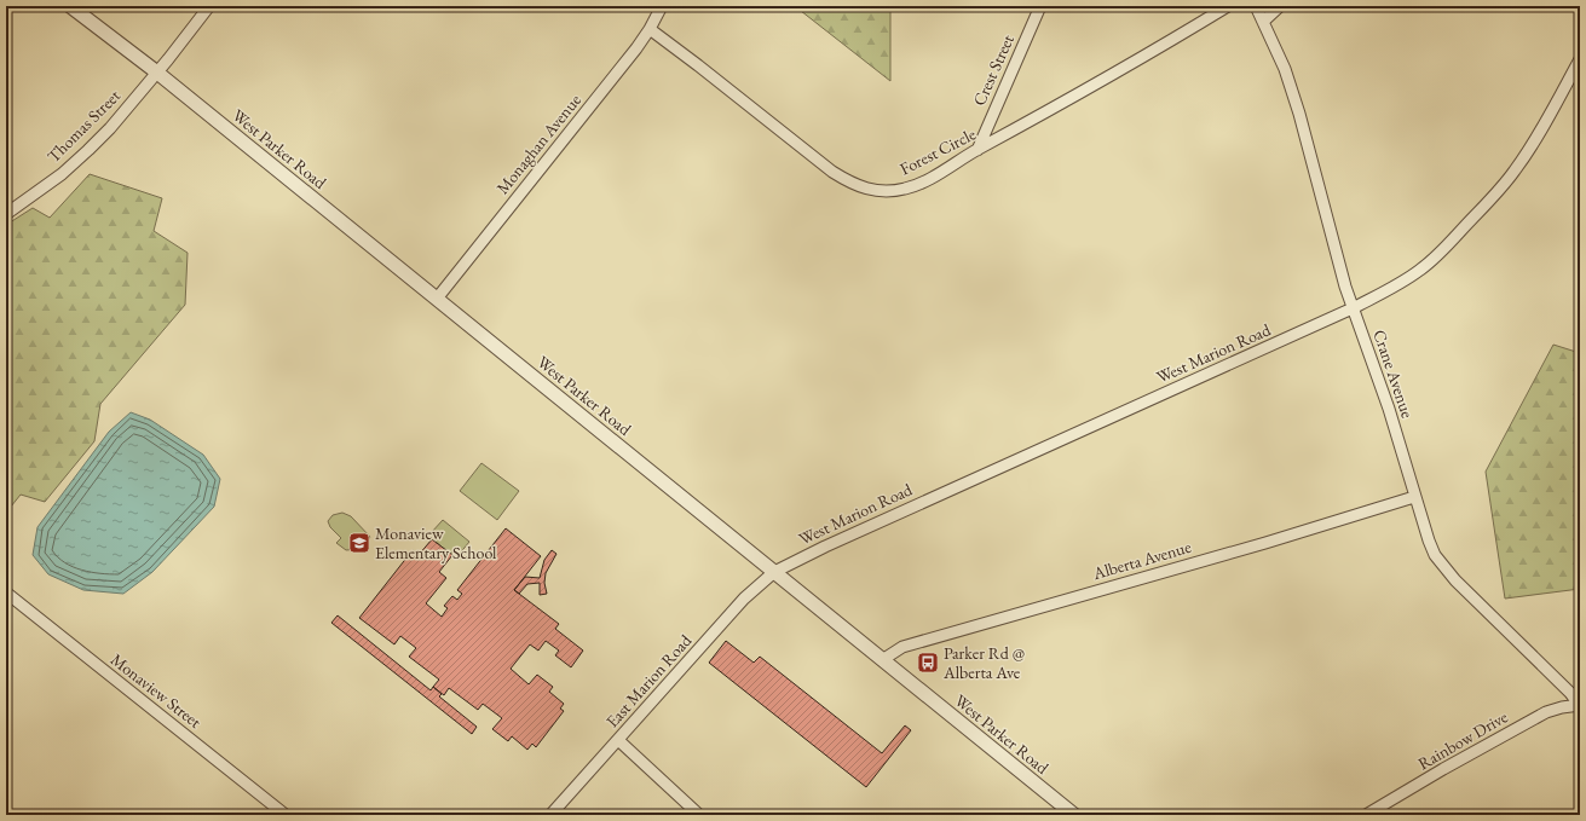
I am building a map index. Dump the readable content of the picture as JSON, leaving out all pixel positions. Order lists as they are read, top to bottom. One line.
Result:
{"streets":{"street":["Crest Street","Thomas Street","Monaghan Avenue","West Parker Road","Forest Circle","West Marion Road","Crane Avenue","Alberta Avenue","East Marion Road","Monaview Street","Rainbow Drive"]},"crossings":[["Crest Street","Forest Circle"],["Thomas Street","West Parker Road"],["Monaghan Avenue","West Parker Road"],["Monaghan Avenue","Forest Circle"],["West Parker Road","West Marion Road"],["West Parker Road","Alberta Avenue"],["West Parker Road","East Marion Road"],["West Marion Road","Crane Avenue"],["West Marion Road","East Marion Road"],["Crane Avenue","Alberta Avenue"],["Crane Avenue","Rainbow Drive"]],"places":{"school or university":["Monaview Elementary School"],"bus stop":["Parker Rd @ Alberta Ave"]}}
